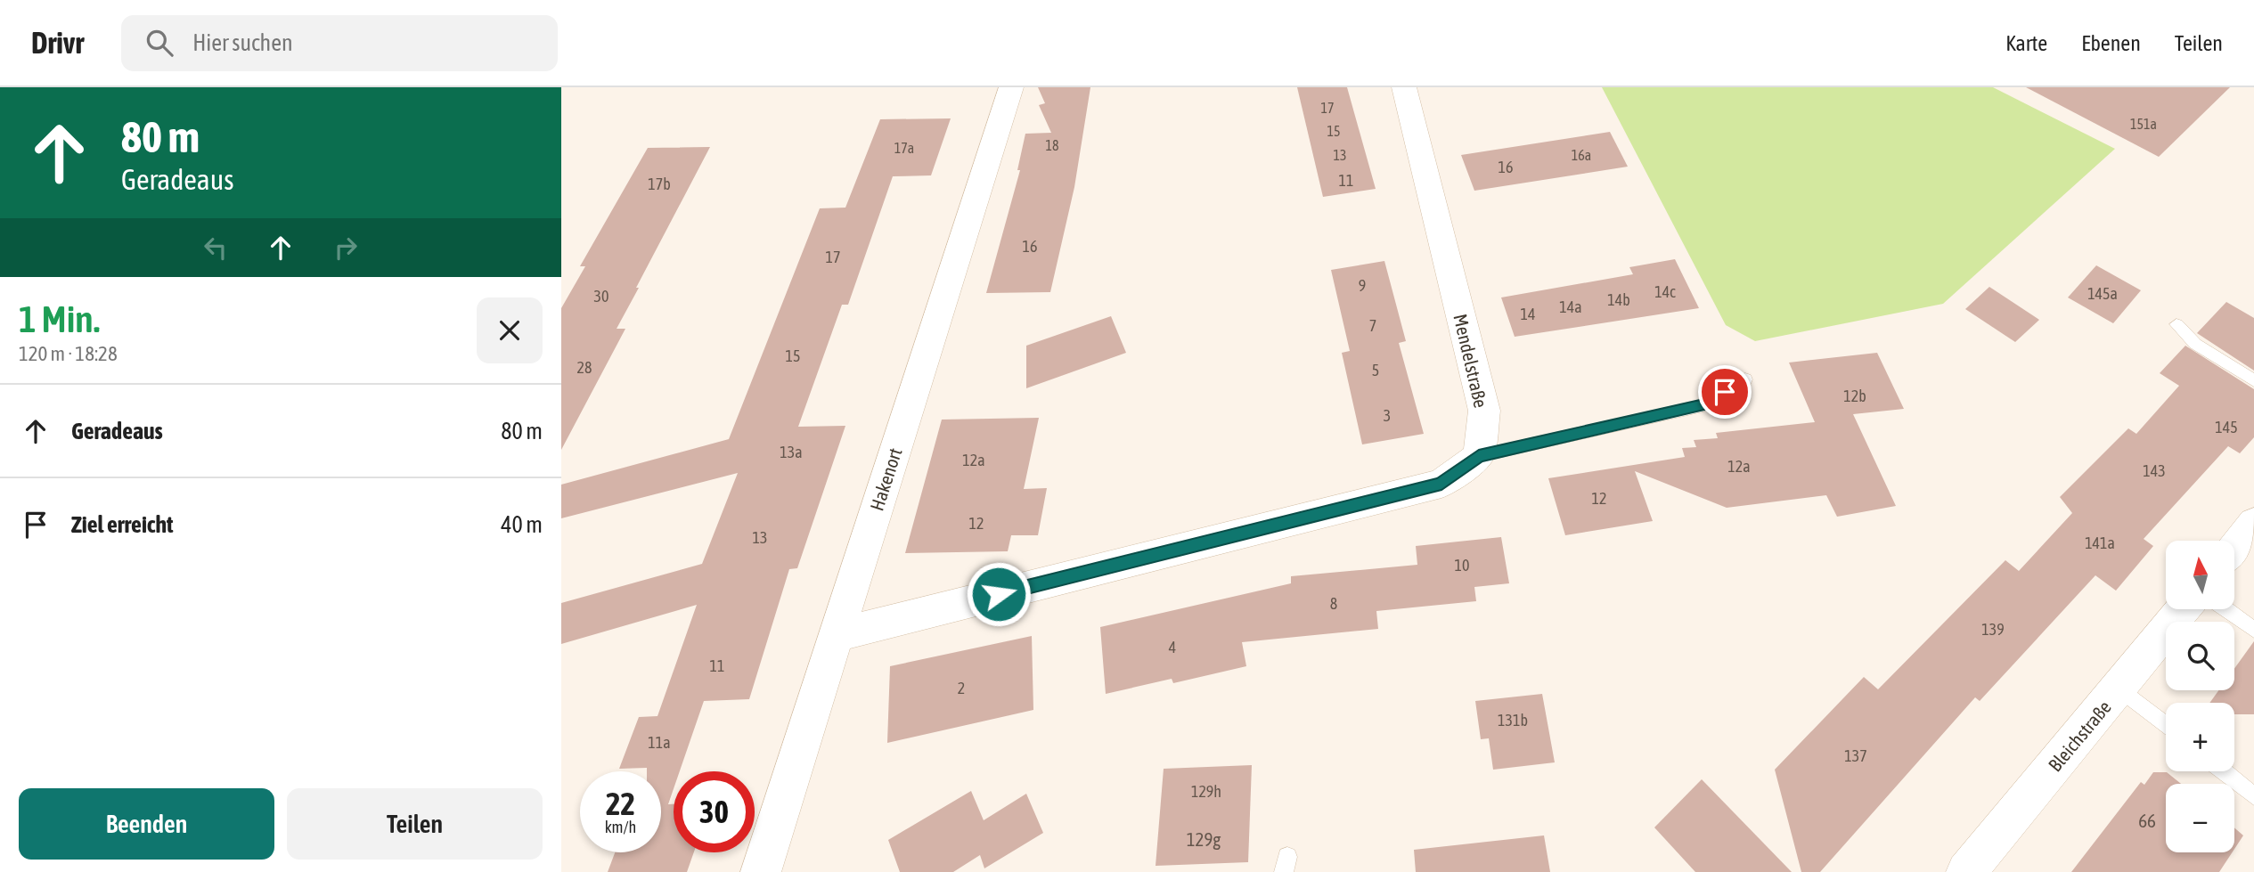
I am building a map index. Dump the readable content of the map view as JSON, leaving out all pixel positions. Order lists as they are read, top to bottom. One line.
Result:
{"streets":{"street":["Mendelstraße","Hakenort","Bleichstraße"]},"house_numbers":["17","151a","15","18","17a","13","16a","16","11","17b","16","17","9","14c","145a","30","14b","14a","14","7","15","28","5","12b","3","145","13a","12a","12a","143","12","12","13","141a","10","8","139","4","11","2","131b","11a","137","129h","66","129g"],"north":"top","page":{"header":"Drivr","search":"Hier suchen","nav":["Karte","Ebenen","Teilen"],"turn":["80 m","Geradeaus"],"heading":["1 Min.","120 m · 18:28"],"list":[{"name":"Geradeaus","value":"80 m"},{"name":"Ziel erreicht","value":"40 m"}],"map_buttons":["+","−"],"speed":"22 km/h","limit":"30","buttons":["Beenden","Teilen"]}}
